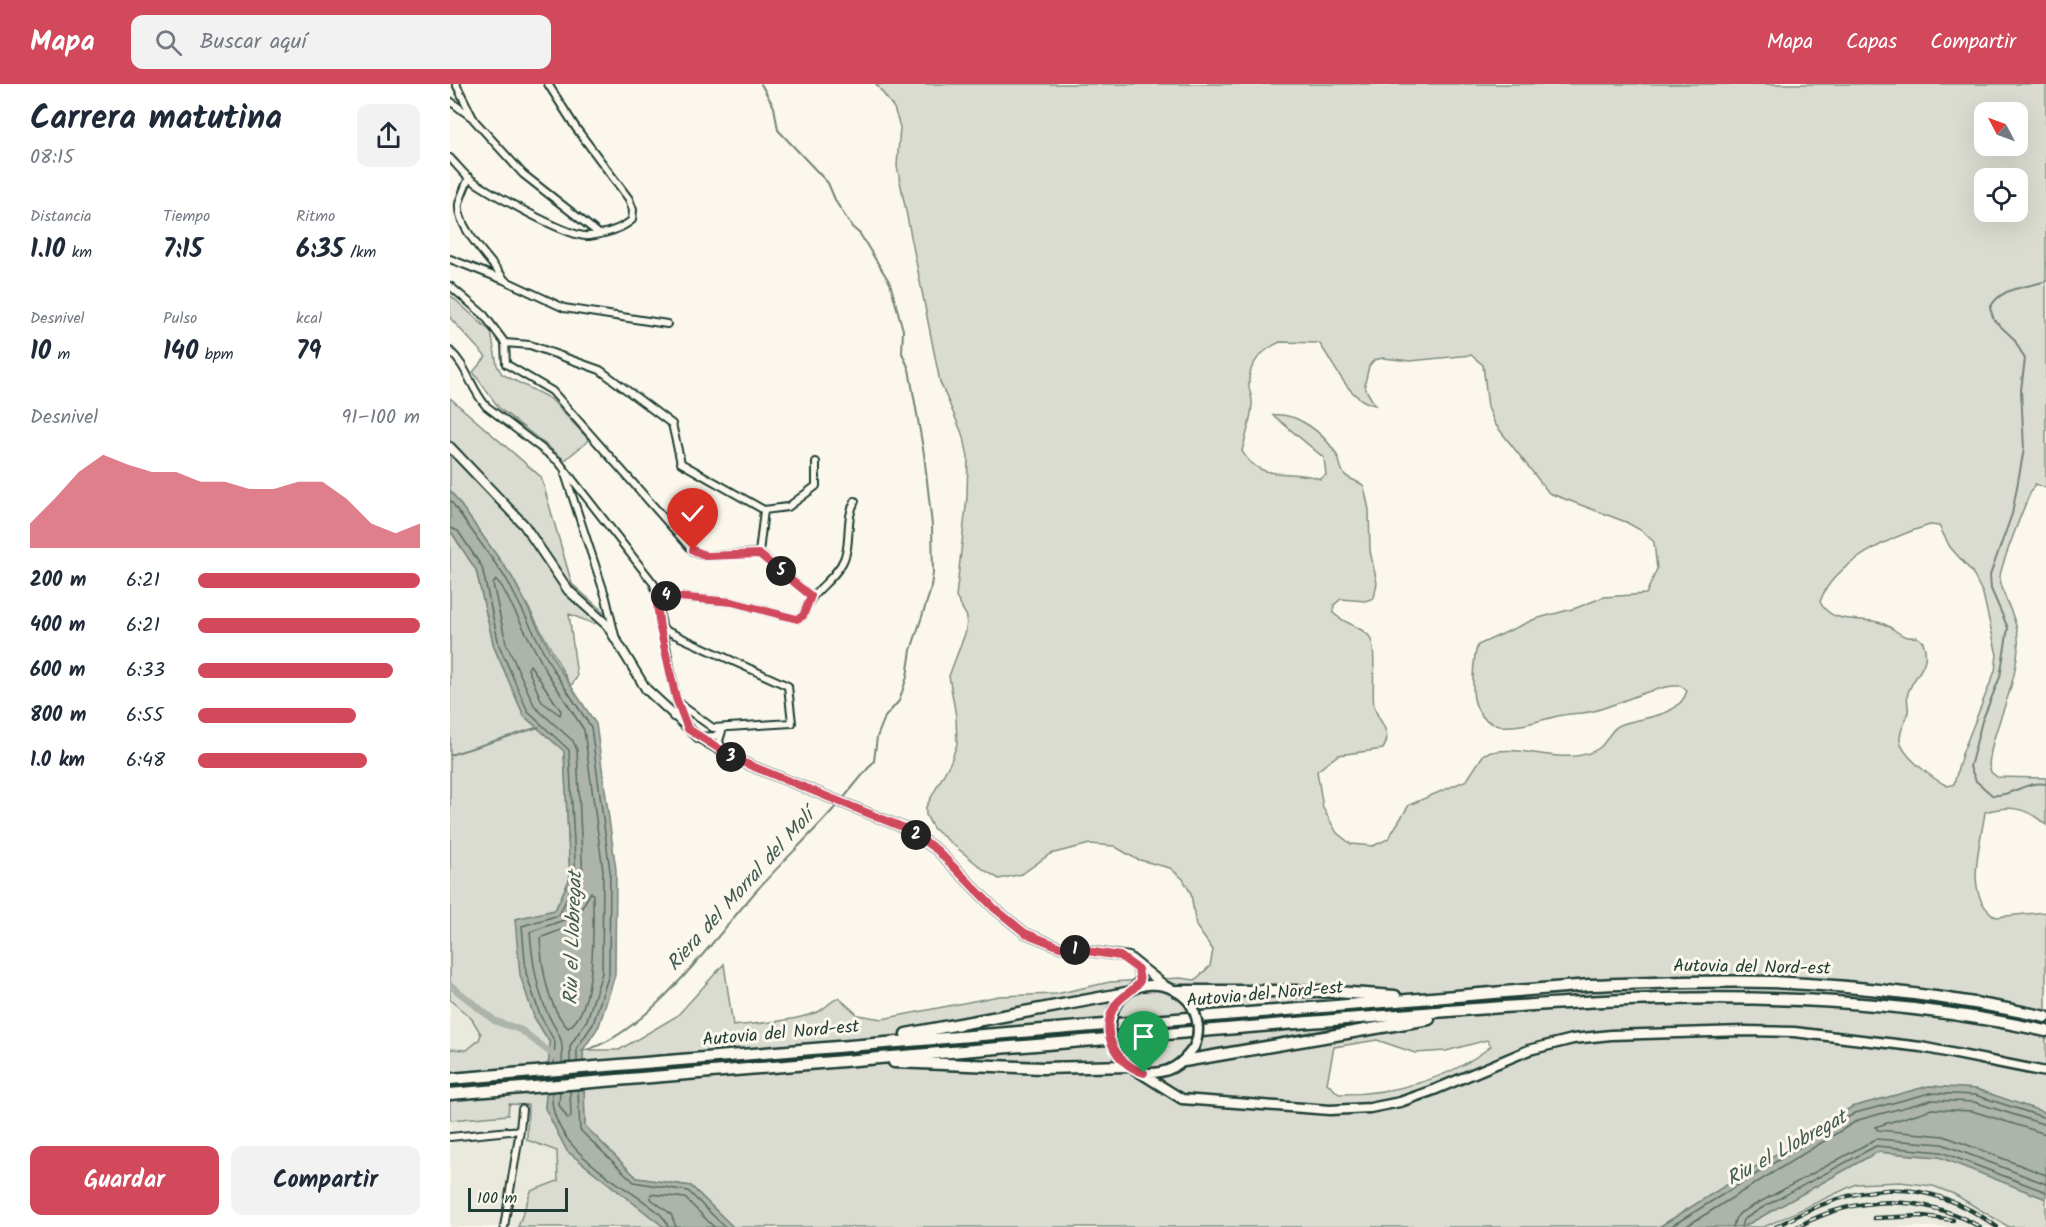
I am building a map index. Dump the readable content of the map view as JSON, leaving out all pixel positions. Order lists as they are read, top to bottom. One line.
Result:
{"streets":{"highway":["Autovia del Nord-est"]},"water":["Riera del Morral del Molí","Riu el Llobregat"],"scale_bar":"100 m","north":"top left","page":{"header":"Mapa","search":"Buscar aquí","nav":["Mapa","Capas","Compartir"],"heading":["Carrera matutina","08:15"],"stats":[["Distancia","1.10 km"],["Tiempo","7:15"],["Ritmo","6:35 /km"],["Desnivel","10 m"],["Pulso","140 bpm"],["kcal","79"]],"chart":["Desnivel","91–100 m"],"pins":["5","4","3","2","1"],"list":[{"name":"200 m","note":"6:21"},{"name":"400 m","note":"6:21"},{"name":"600 m","note":"6:33"},{"name":"800 m","note":"6:55"},{"name":"1.0 km","note":"6:48"}],"buttons":["Guardar","Compartir"],"scale":"100 m"}}
